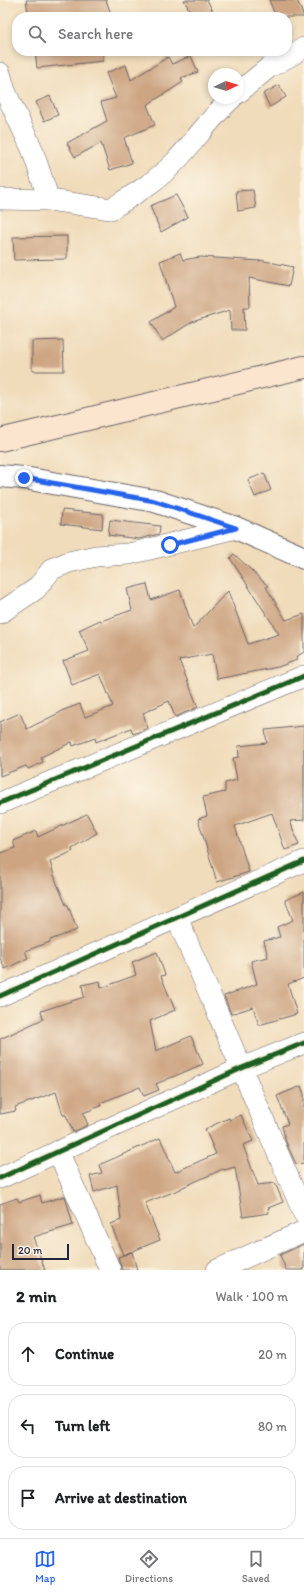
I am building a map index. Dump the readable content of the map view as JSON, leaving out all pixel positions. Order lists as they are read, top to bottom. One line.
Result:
{"scale_bar":"20 m","north":"right","page":{"search":"Search here","scale":"20 m","heading":["2 min","Walk · 100 m"],"list":[["Continue","20 m"],["Turn left","80 m"],"Arrive at destination"],"nav":["Map","Directions","Saved"]}}
